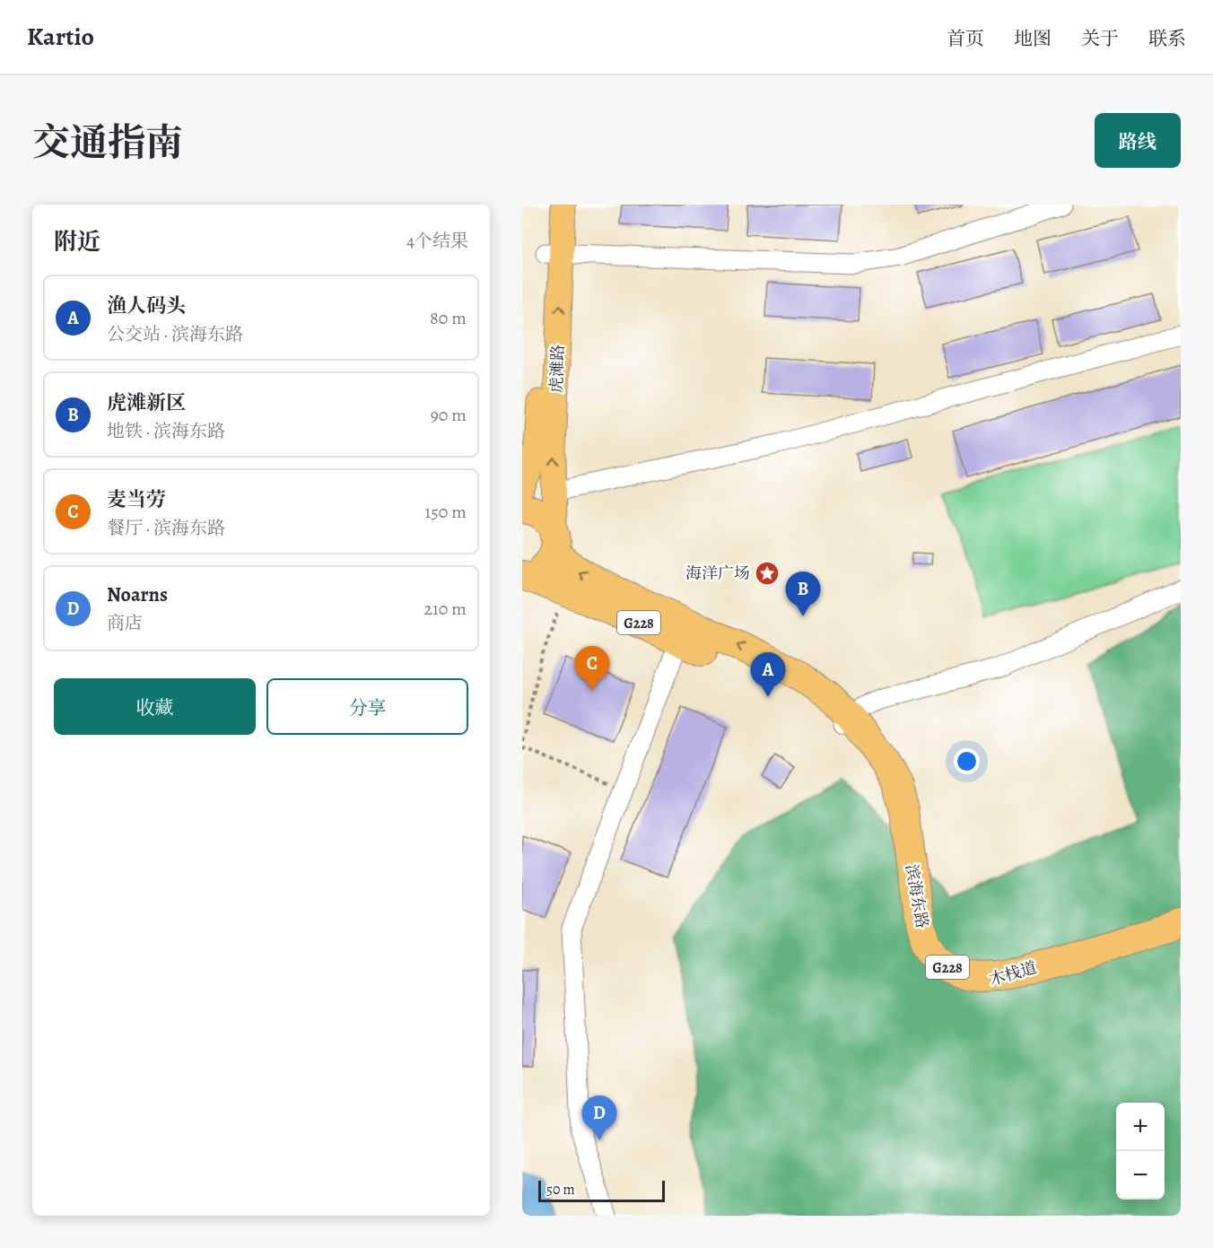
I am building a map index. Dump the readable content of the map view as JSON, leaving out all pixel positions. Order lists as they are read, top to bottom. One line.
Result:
{"streets":{"highway":["G228","滨海东路"],"main road":["虎滩路"]},"crossings":[["虎滩路","滨海东路"]],"places":{"place":["海洋广场"]},"scale_bar":"50 m","page":{"header":"Kartio","nav":["首页","地图","关于","联系"],"title":"交通指南","buttons":["路线",["收藏","分享"]],"heading":["附近","4个结果"],"list":[{"mark":"A","name":"渔人码头","note":"公交站 · 滨海东路","value":"80 m"},{"mark":"B","name":"虎滩新区","note":"地铁 · 滨海东路","value":"90 m"},{"mark":"C","name":"麦当劳","note":"餐厅 · 滨海东路","value":"150 m"},{"mark":"D","name":"Noarns","note":"商店","value":"210 m"}],"pins":["B","C","A","D"],"map_buttons":["+","−"],"scale":"50 m"}}
